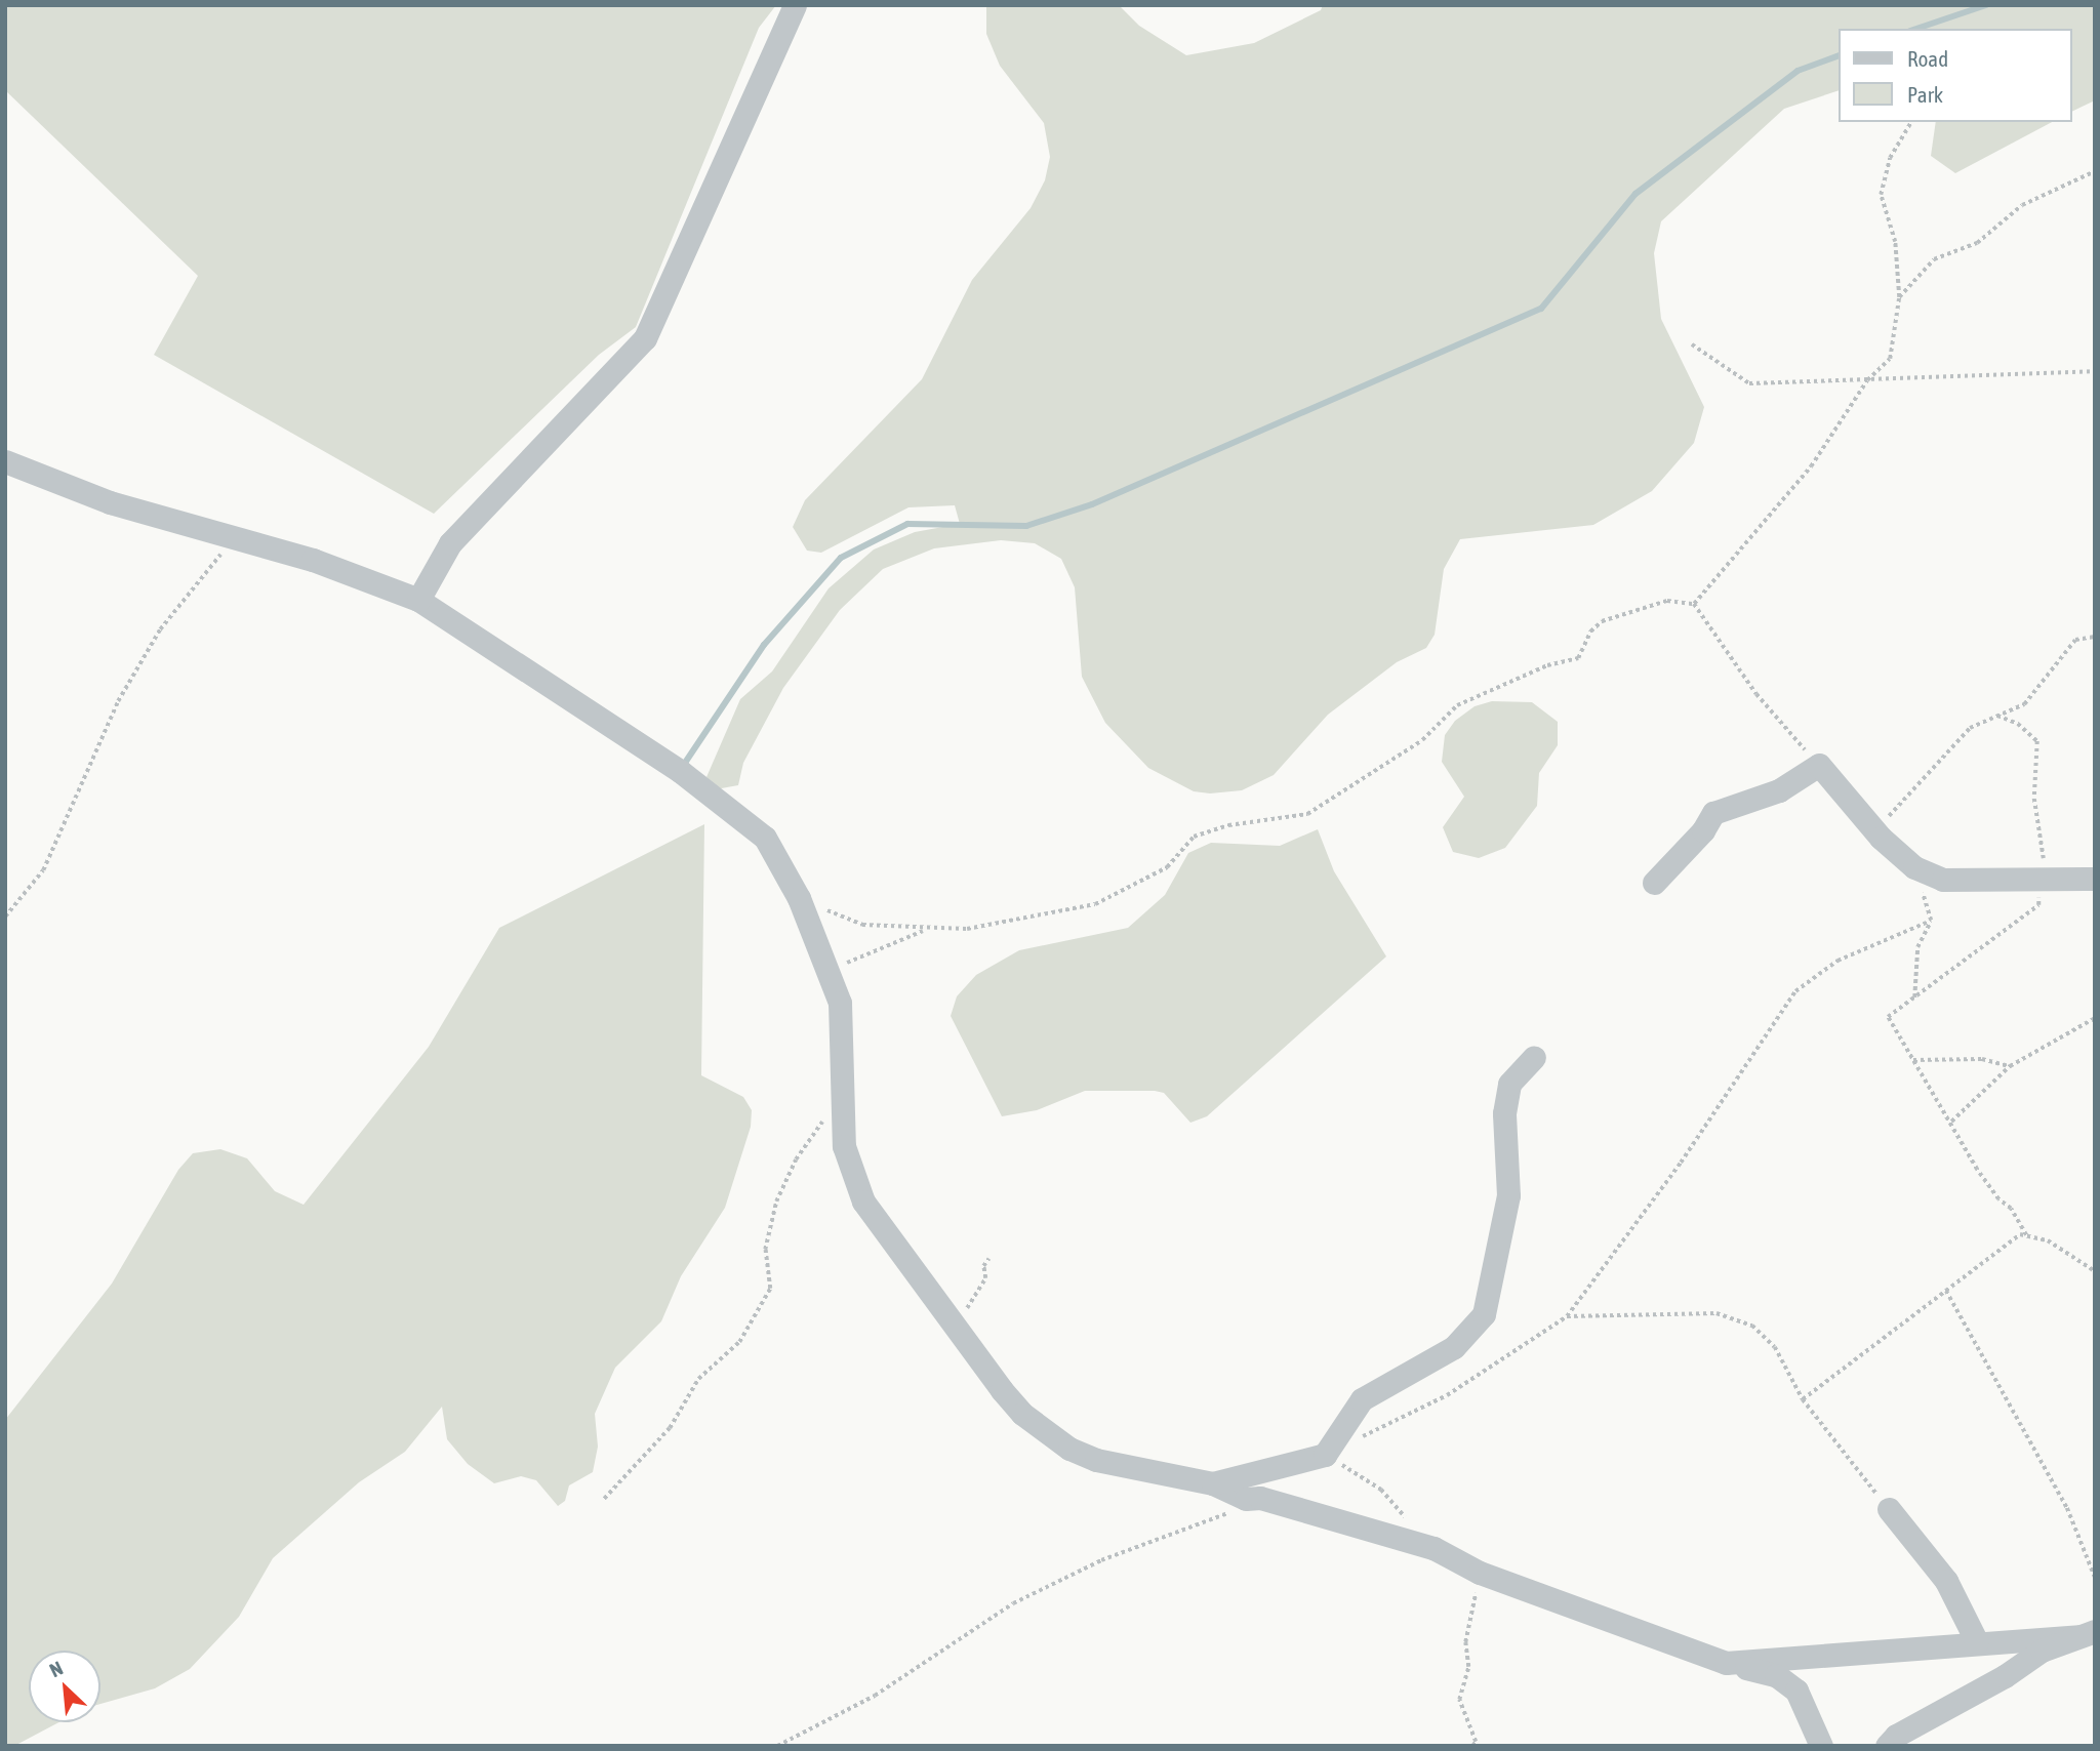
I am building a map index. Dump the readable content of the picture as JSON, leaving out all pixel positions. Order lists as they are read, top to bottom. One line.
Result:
{"legend":["Road","Park"],"north":"top left"}
